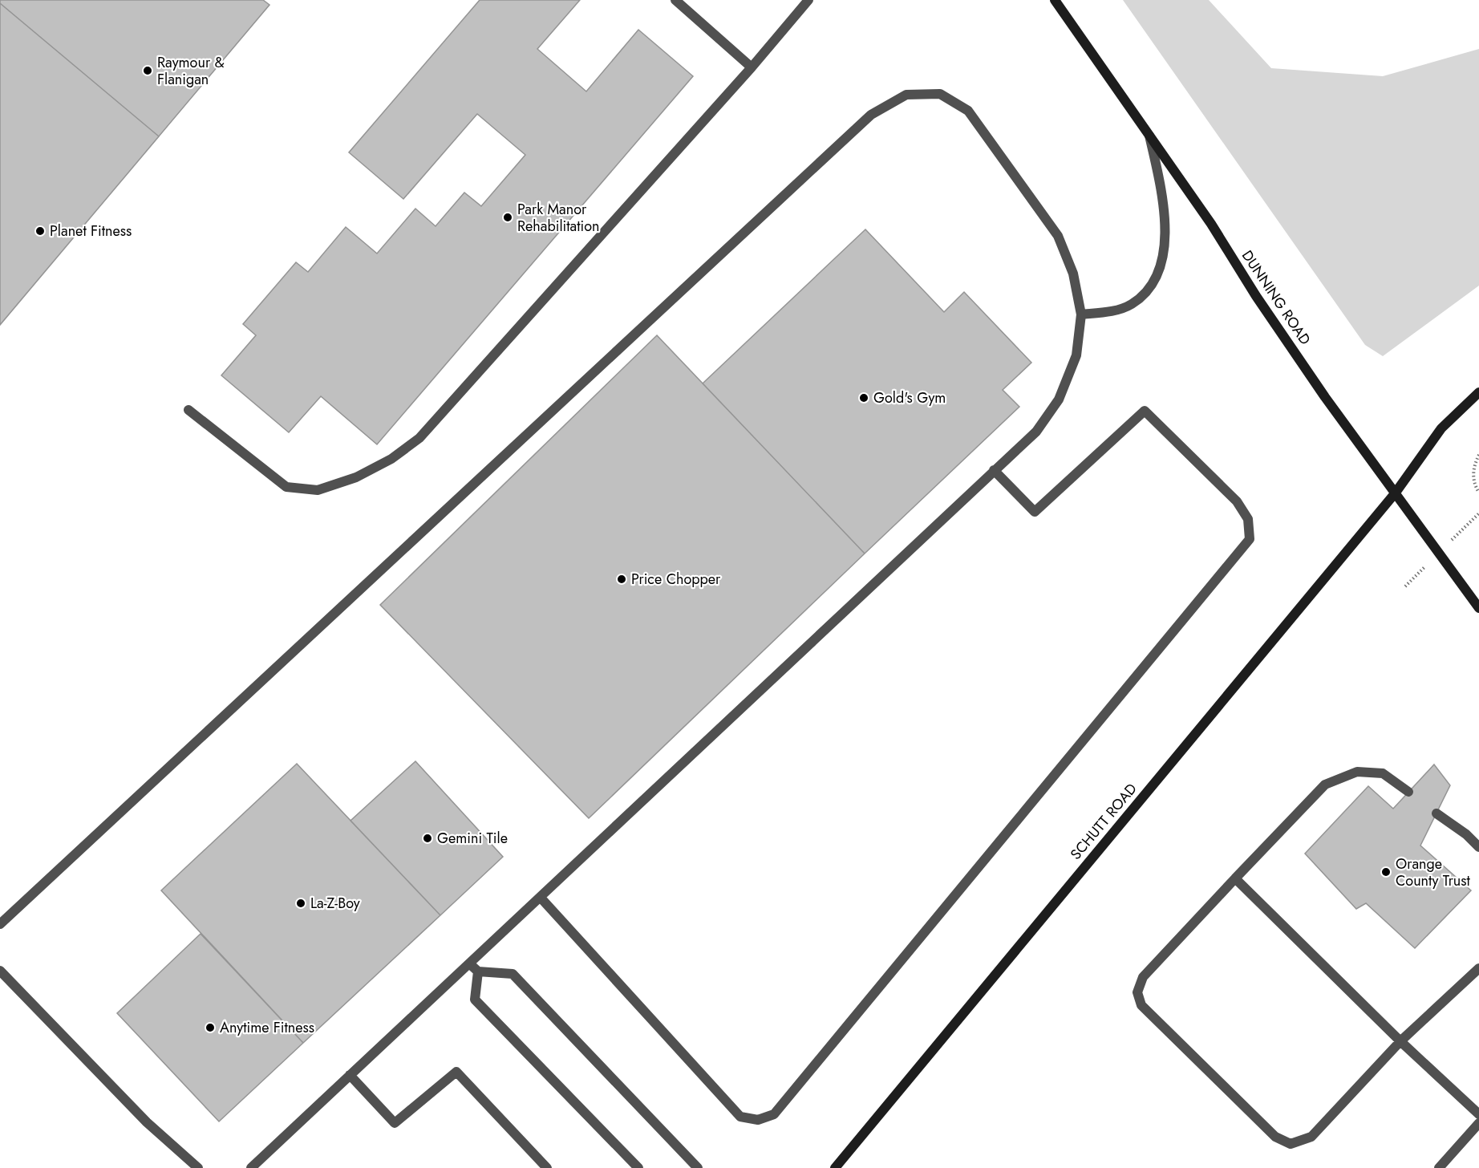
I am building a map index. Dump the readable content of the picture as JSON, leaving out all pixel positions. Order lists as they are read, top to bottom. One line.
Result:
{"streets":{"street":["DUNNING ROAD","SCHUTT ROAD"]},"crossings":[["DUNNING ROAD","SCHUTT ROAD"]],"places":["Raymour & Flanigan","Park Manor Rehabilitation","Planet Fitness","Gold's Gym","Price Chopper","Gemini Tile","Orange County Trust","La-Z-Boy","Anytime Fitness"]}
